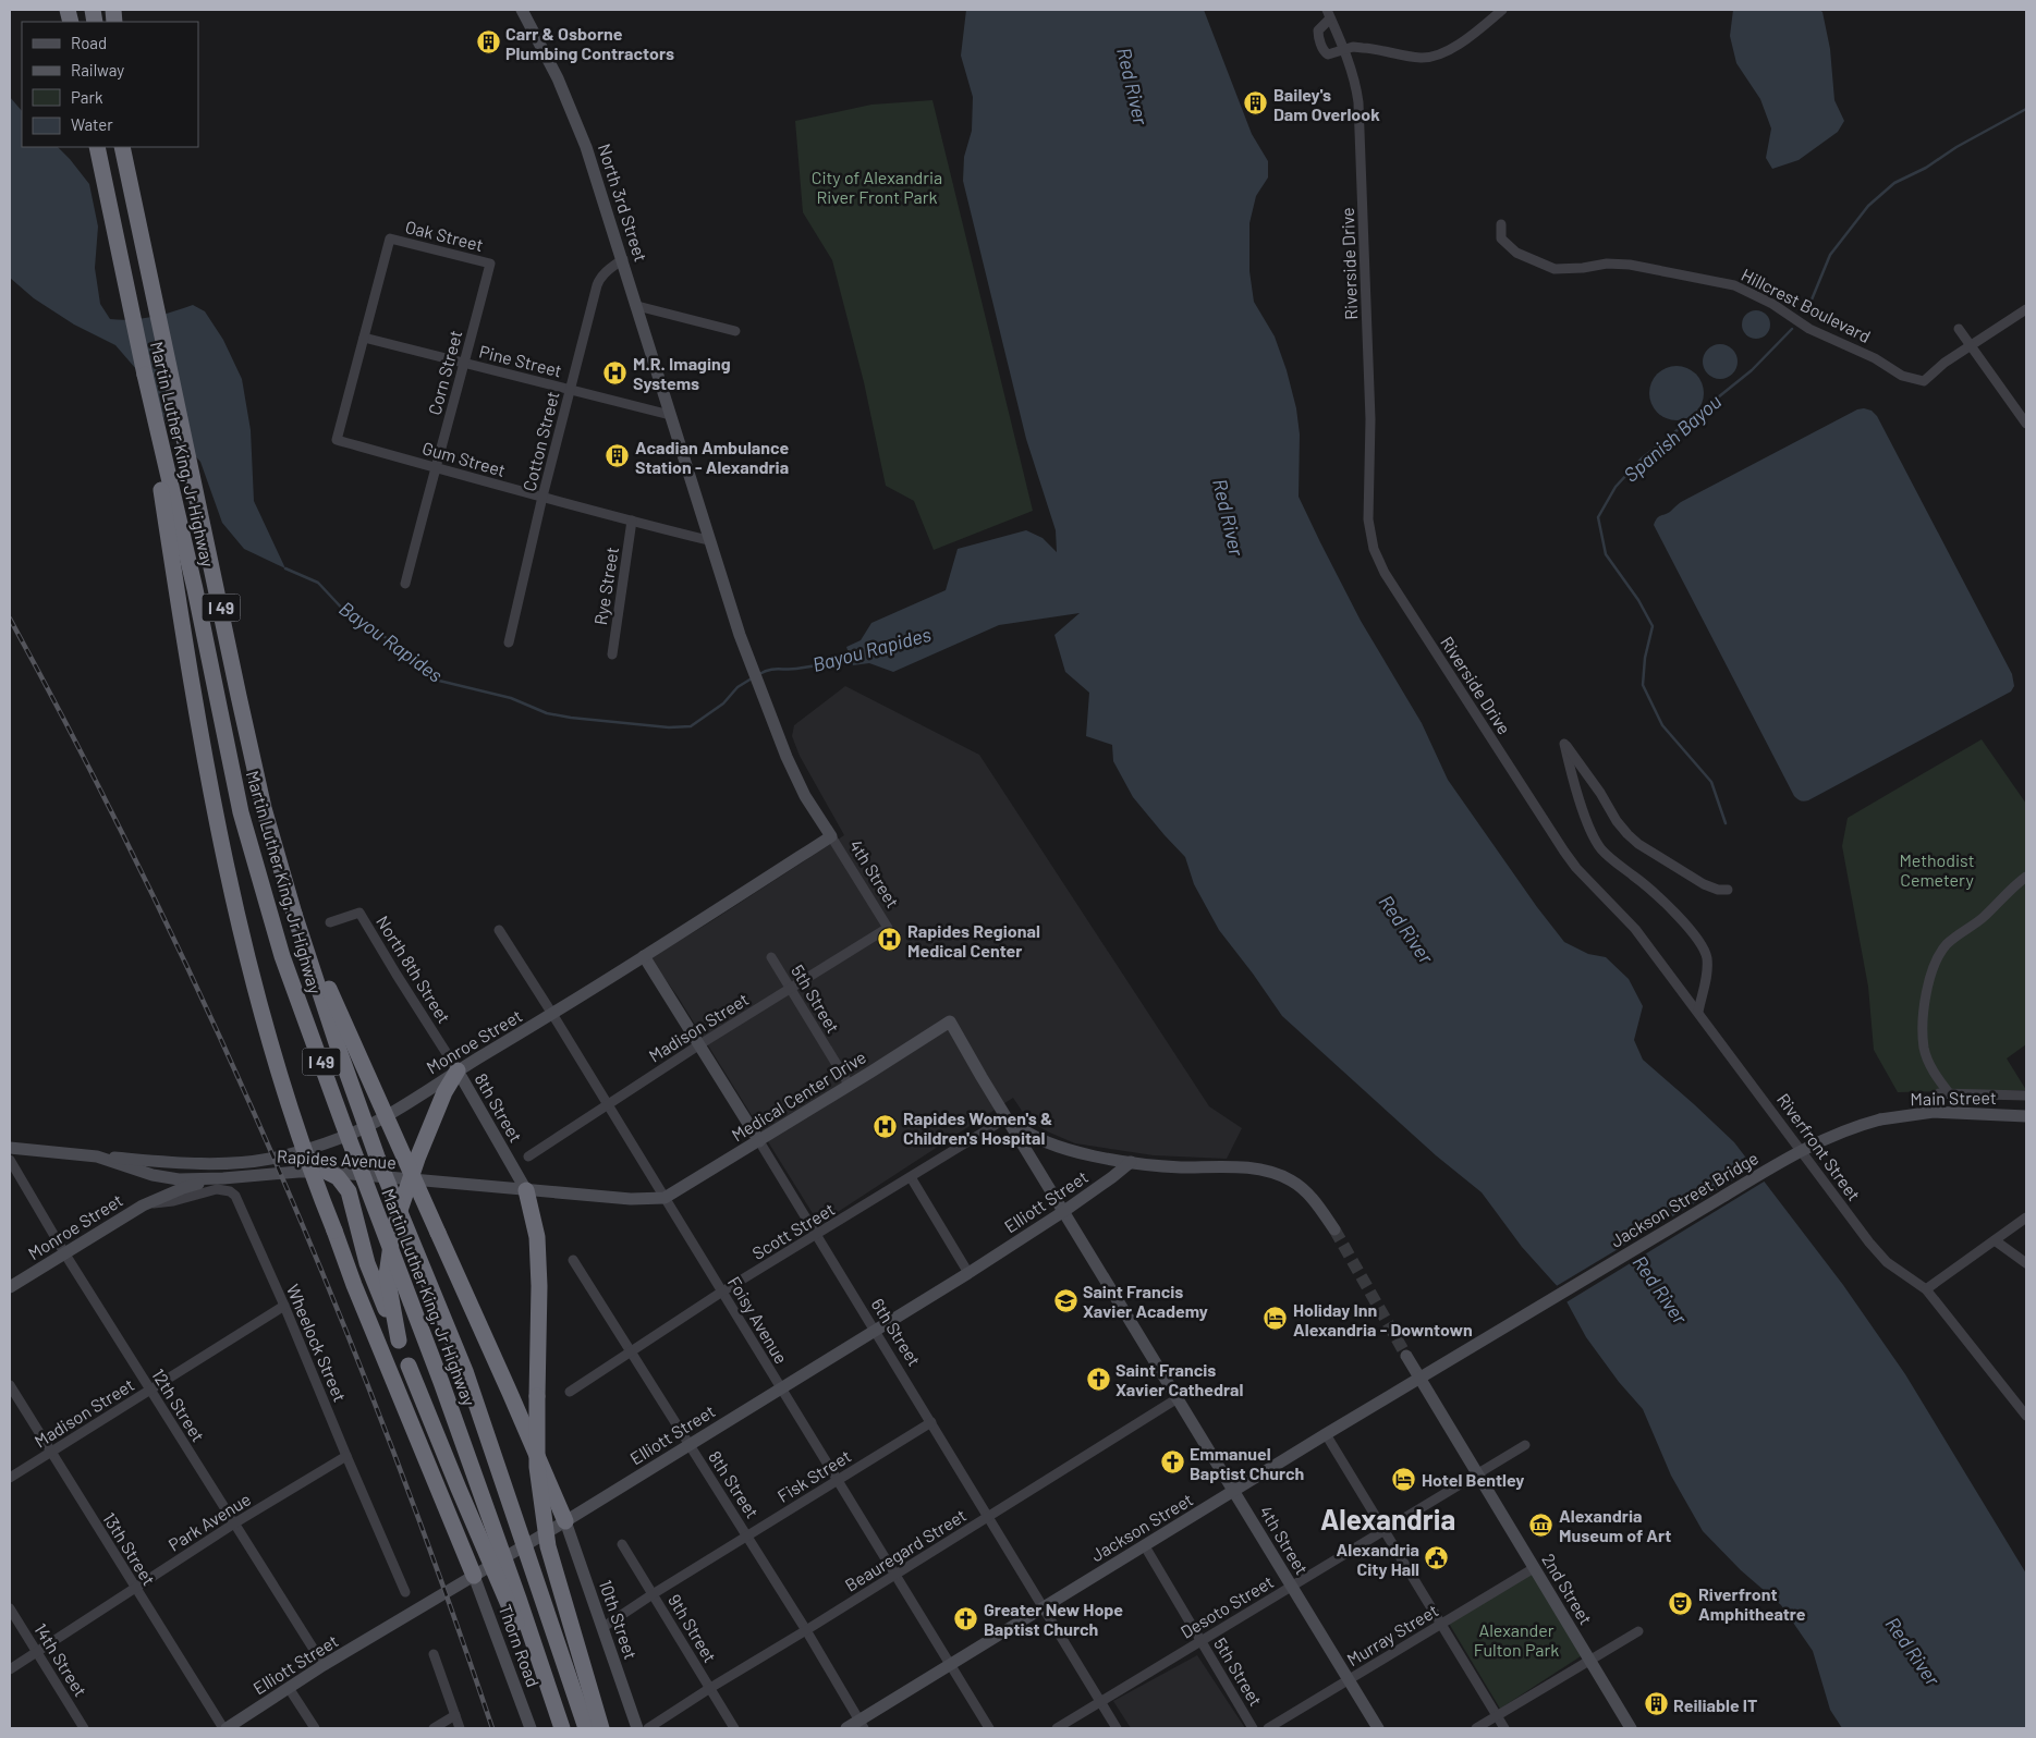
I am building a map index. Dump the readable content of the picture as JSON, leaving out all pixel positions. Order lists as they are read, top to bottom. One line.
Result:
{"streets":{"highway":["Martin Luther King, Jr Highway","I 49"],"main road":["North 3rd Street","4th Street","Monroe Street","Medical Center Drive","Main Street","8th Street","Rapides Avenue","Jackson Street Bridge","Elliott Street","6th Street","Jackson Street","2nd Street","10th Street","Thorn Road"],"street":["Oak Street","Riverside Drive","Hillcrest Boulevard","Pine Street","Corn Street","Cotton Street","Gum Street","Rye Street","North 8th Street","5th Street","Madison Street","Riverfront Street","Scott Street","Foisy Avenue","Wheelock Street","12th Street","Fisk Street","Park Avenue","13th Street","Beauregard Street","Desoto Street","9th Street","Murray Street","14th Street"]},"crossings":[["North 3rd Street","Pine Street"],["North 3rd Street","Cotton Street"],["North 3rd Street","Gum Street"],["North 3rd Street","4th Street"],["North 3rd Street","Monroe Street"],["Oak Street","Pine Street"],["Oak Street","Corn Street"],["Oak Street","Gum Street"],["Riverside Drive","Riverfront Street"],["Pine Street","Corn Street"],["Pine Street","Cotton Street"],["Pine Street","Gum Street"],["Corn Street","Gum Street"],["Cotton Street","Gum Street"],["Gum Street","Rye Street"],["4th Street","Madison Street"],["4th Street","Monroe Street"],["4th Street","Medical Center Drive"],["4th Street","Elliott Street"],["4th Street","Scott Street"],["4th Street","Jackson Street"],["4th Street","Beauregard Street"],["4th Street","Desoto Street"],["4th Street","Murray Street"],["North 8th Street","Monroe Street"],["North 8th Street","8th Street"],["5th Street","Madison Street"],["5th Street","Medical Center Drive"],["5th Street","Jackson Street"],["5th Street","Desoto Street"],["Madison Street","Foisy Avenue"],["Madison Street","6th Street"],["Madison Street","Wheelock Street"],["Madison Street","12th Street"],["Madison Street","13th Street"],["Monroe Street","8th Street"],["Monroe Street","Rapides Avenue"],["Monroe Street","Foisy Avenue"],["Monroe Street","6th Street"],["Monroe Street","Wheelock Street"],["Monroe Street","12th Street"],["Medical Center Drive","Rapides Avenue"],["Medical Center Drive","Foisy Avenue"],["Medical Center Drive","6th Street"],["Main Street","Jackson Street Bridge"],["8th Street","Rapides Avenue"],["8th Street","Elliott Street"],["8th Street","Scott Street"],["8th Street","Fisk Street"],["8th Street","Jackson Street"],["8th Street","Beauregard Street"],["Rapides Avenue","Foisy Avenue"],["Jackson Street Bridge","Jackson Street"],["Elliott Street","Scott Street"],["Elliott Street","Foisy Avenue"],["Elliott Street","6th Street"],["Elliott Street","12th Street"],["Elliott Street","13th Street"],["Elliott Street","10th Street"],["Elliott Street","Thorn Road"],["Scott Street","Foisy Avenue"],["Scott Street","6th Street"],["Foisy Avenue","Fisk Street"],["Foisy Avenue","Jackson Street"],["Foisy Avenue","Beauregard Street"],["6th Street","Fisk Street"],["6th Street","Jackson Street"],["6th Street","Beauregard Street"],["6th Street","Desoto Street"],["Wheelock Street","Park Avenue"],["12th Street","Park Avenue"],["Fisk Street","10th Street"],["Fisk Street","9th Street"],["Park Avenue","13th Street"],["Park Avenue","14th Street"],["Jackson Street","2nd Street"],["Beauregard Street","9th Street"],["2nd Street","Desoto Street"],["2nd Street","Murray Street"]],"districts":["Alexandria"],"water":["Red River","Spanish Bayou","Bayou Rapides"],"parks":["City of Alexandria River Front Park","Methodist Cemetery","Alexander Fulton Park"],"places":{"building":["Carr & Osborne Plumbing Contractors","Bailey's Dam Overlook","Acadian Ambulance Station - Alexandria","Reiliable IT"],"hospital":["M.R. Imaging Systems","Rapides Regional Medical Center","Rapides Women's & Children's Hospital"],"school or university":["Saint Francis Xavier Academy"],"hotel":["Holiday Inn Alexandria - Downtown","Hotel Bentley"],"church":["Saint Francis Xavier Cathedral","Emmanuel Baptist Church","Greater New Hope Baptist Church"],"museum":["Alexandria Museum of Art"],"public building":["Alexandria City Hall"],"theatre":["Riverfront Amphitheatre"]},"legend":["Road","Railway","Park","Water"]}
